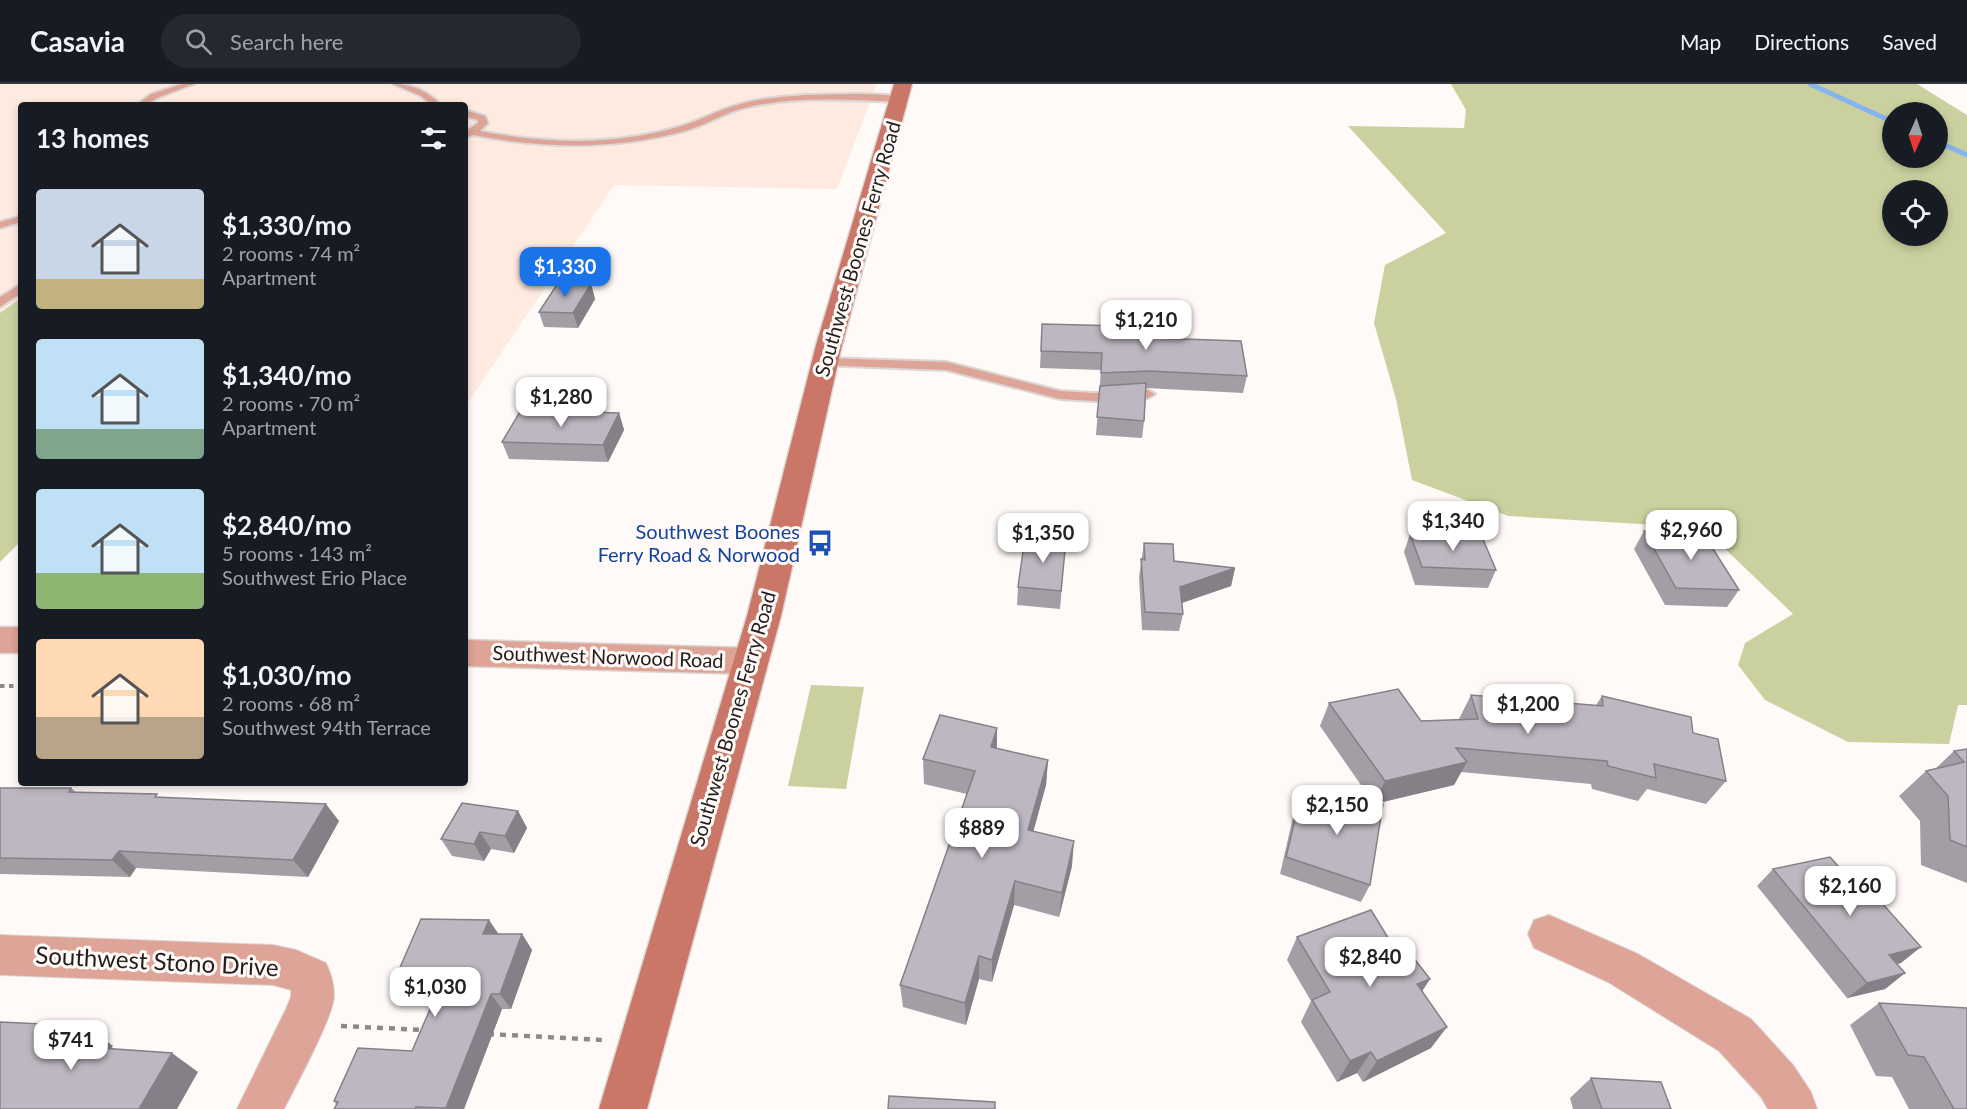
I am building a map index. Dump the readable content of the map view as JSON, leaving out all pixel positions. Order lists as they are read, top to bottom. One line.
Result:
{"streets":{"main road":["Southwest Boones Ferry Road"],"street":["Southwest Norwood Road","Southwest Stono Drive"]},"crossings":[["Southwest Boones Ferry Road","Southwest Norwood Road"]],"places":{"bus stop":["Southwest Boones Ferry Road & Norwood"]},"north":"bottom","page":{"header":"Casavia","search":"Search here","nav":["Map","Directions","Saved"],"heading":"13 homes","list":[{"name":"$1,330/mo","note":"2 rooms · 74 m² · Apartment"},{"name":"$1,340/mo","note":"2 rooms · 70 m² · Apartment"},{"name":"$2,840/mo","note":"5 rooms · 143 m² · Southwest Erio Place"},{"name":"$1,030/mo","note":"2 rooms · 68 m² · Southwest 94th Terrace"}],"price":["$1,330","$1,210","$1,280","$1,340","$2,960","$1,350","$1,200","$2,150","$889","$2,160","$2,840","$1,030","$741"]}}
